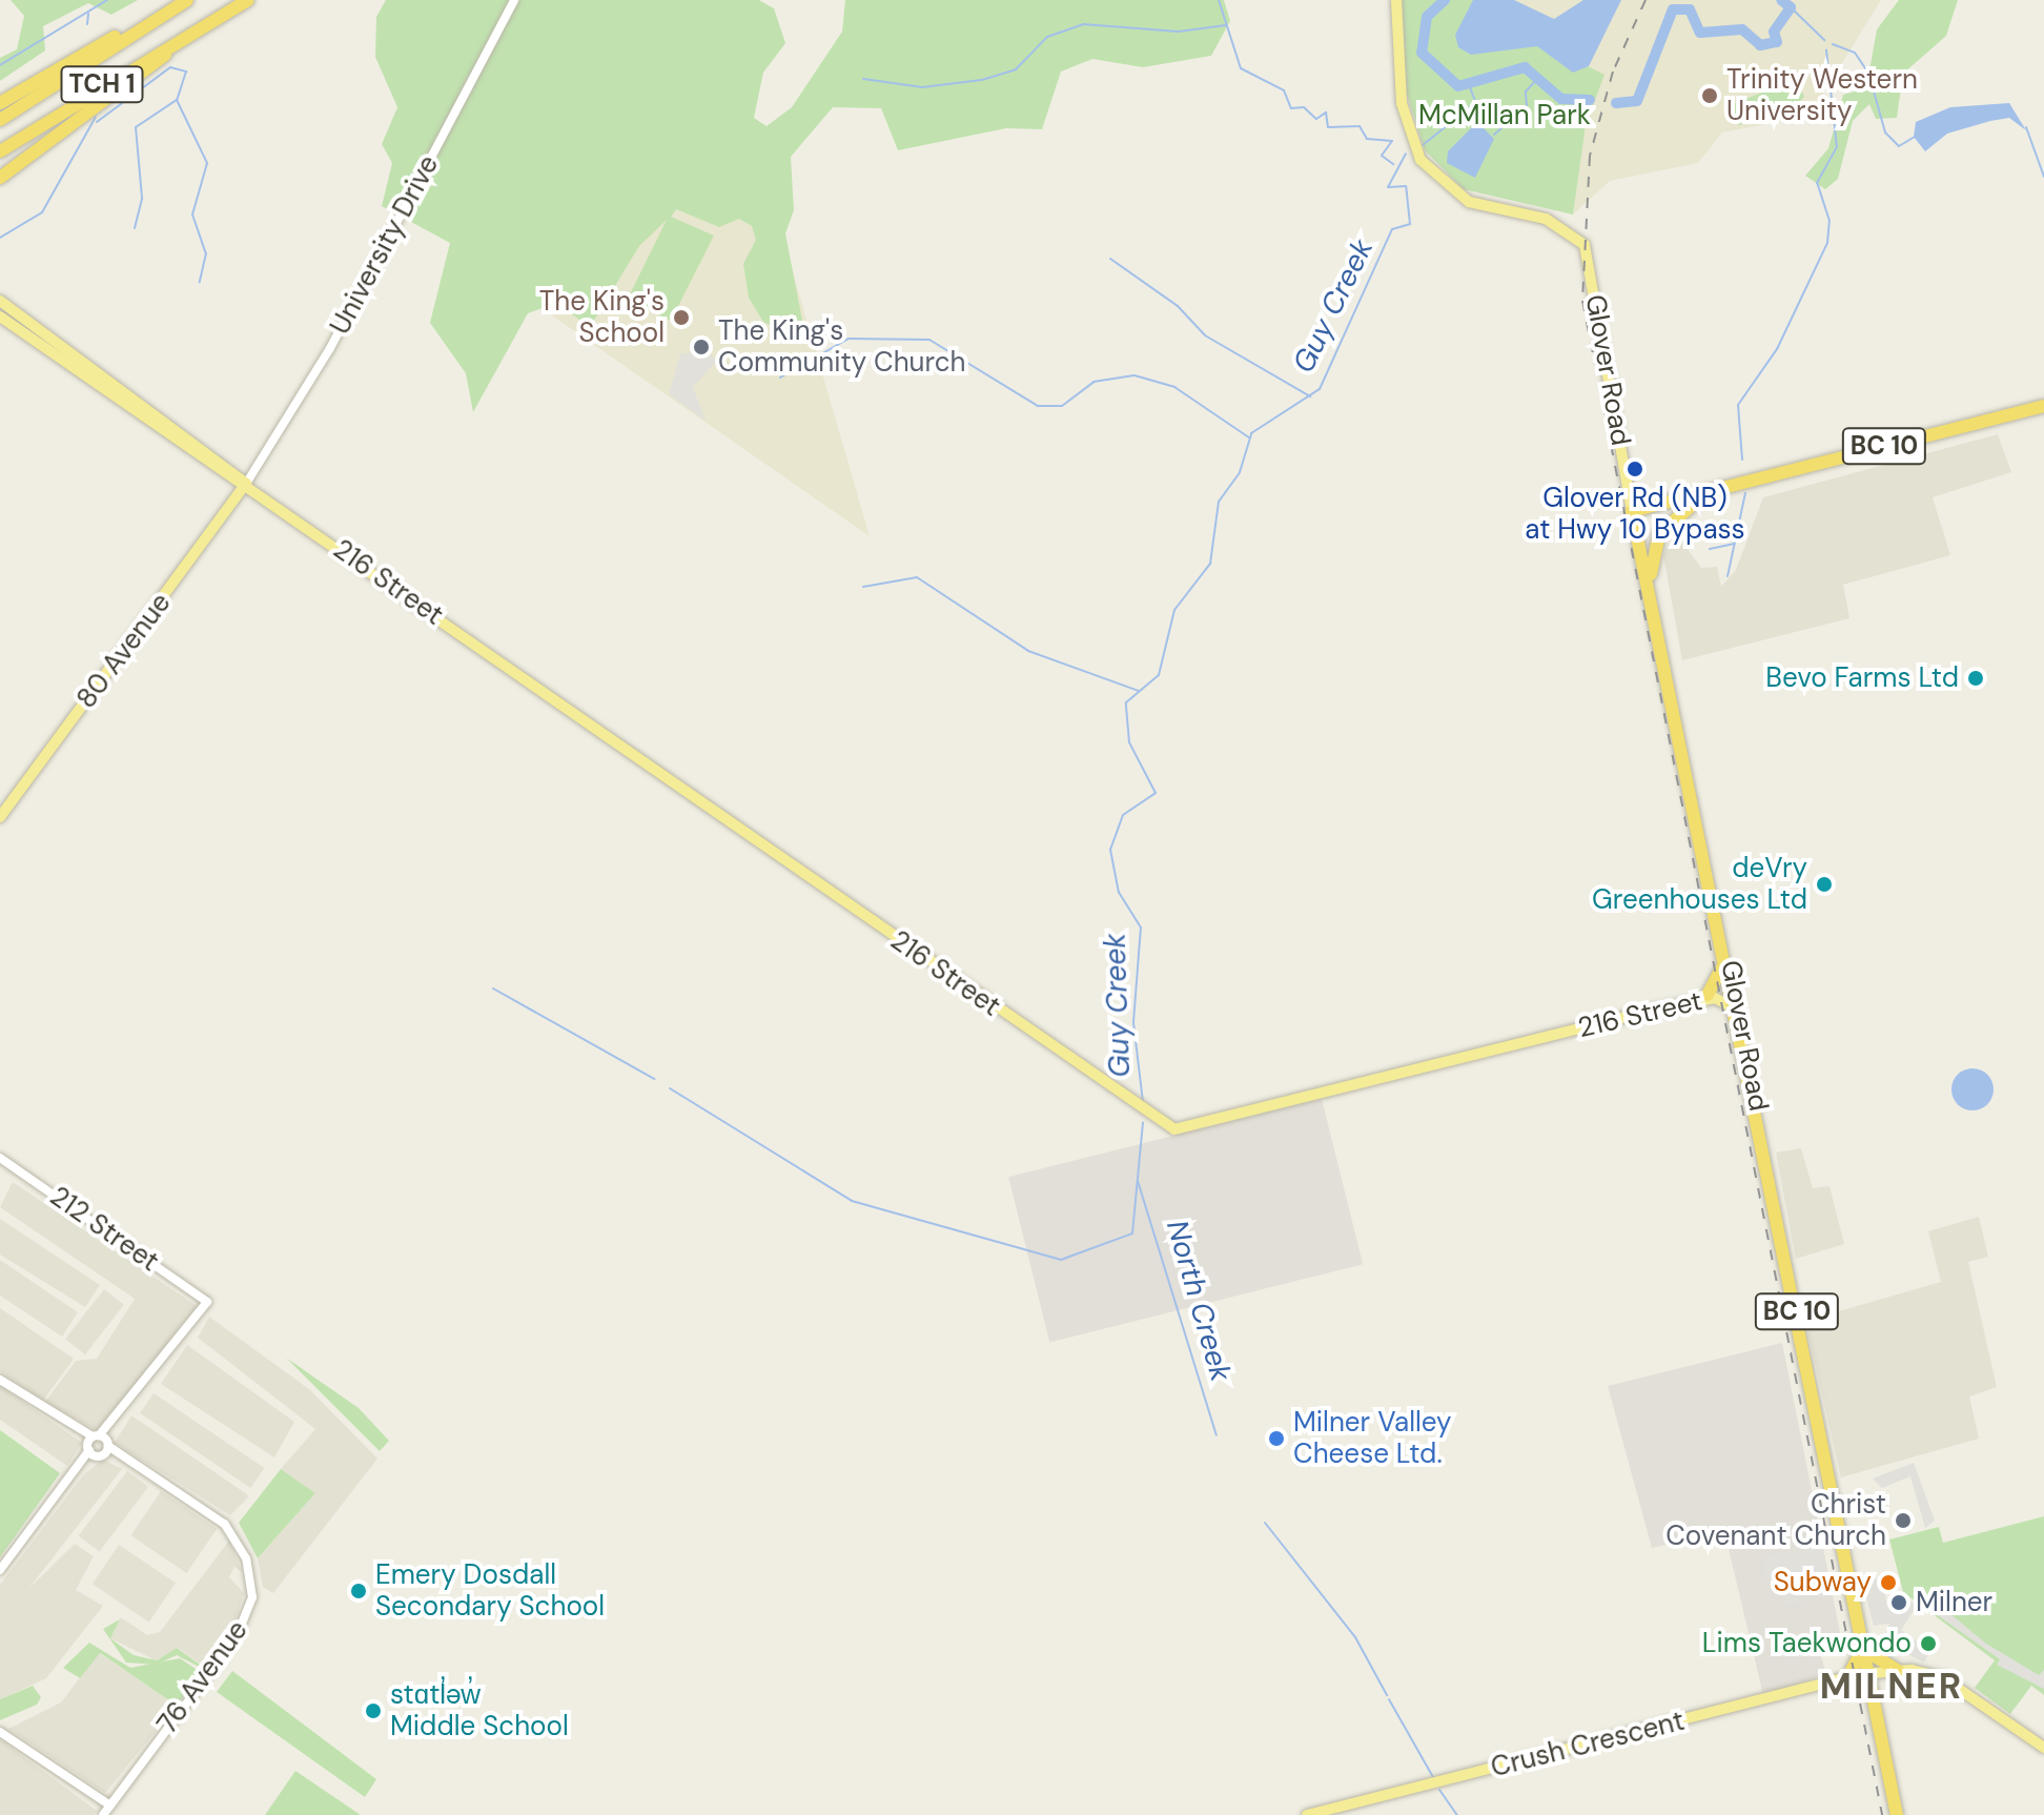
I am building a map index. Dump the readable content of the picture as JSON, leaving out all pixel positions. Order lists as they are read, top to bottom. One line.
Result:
{"streets":{"highway":["TCH 1","Glover Road","BC 10"],"main road":["216 Street","80 Avenue","Crush Crescent"],"street":["University Drive","212 Street","76 Avenue"]},"crossings":[["University Drive","216 Street"],["University Drive","80 Avenue"],["Glover Road","BC 10"],["Glover Road","216 Street"],["Glover Road","Crush Crescent"],["216 Street","80 Avenue"],["212 Street","76 Avenue"]],"districts":["MILNER"],"water":["Guy Creek","North Creek"],"parks":["McMillan Park"],"places":["Trinity Western University","The King's School","The King's Community Church","Glover Rd (NB) at Hwy 10 Bypass","Bevo Farms Ltd","deVry Greenhouses Ltd","Milner Valley Cheese Ltd.","Christ Covenant Church","Subway","Emery Dosdall Secondary School","Milner","Lims Taekwondo","stɑtl̓əw̓ Middle School"]}
